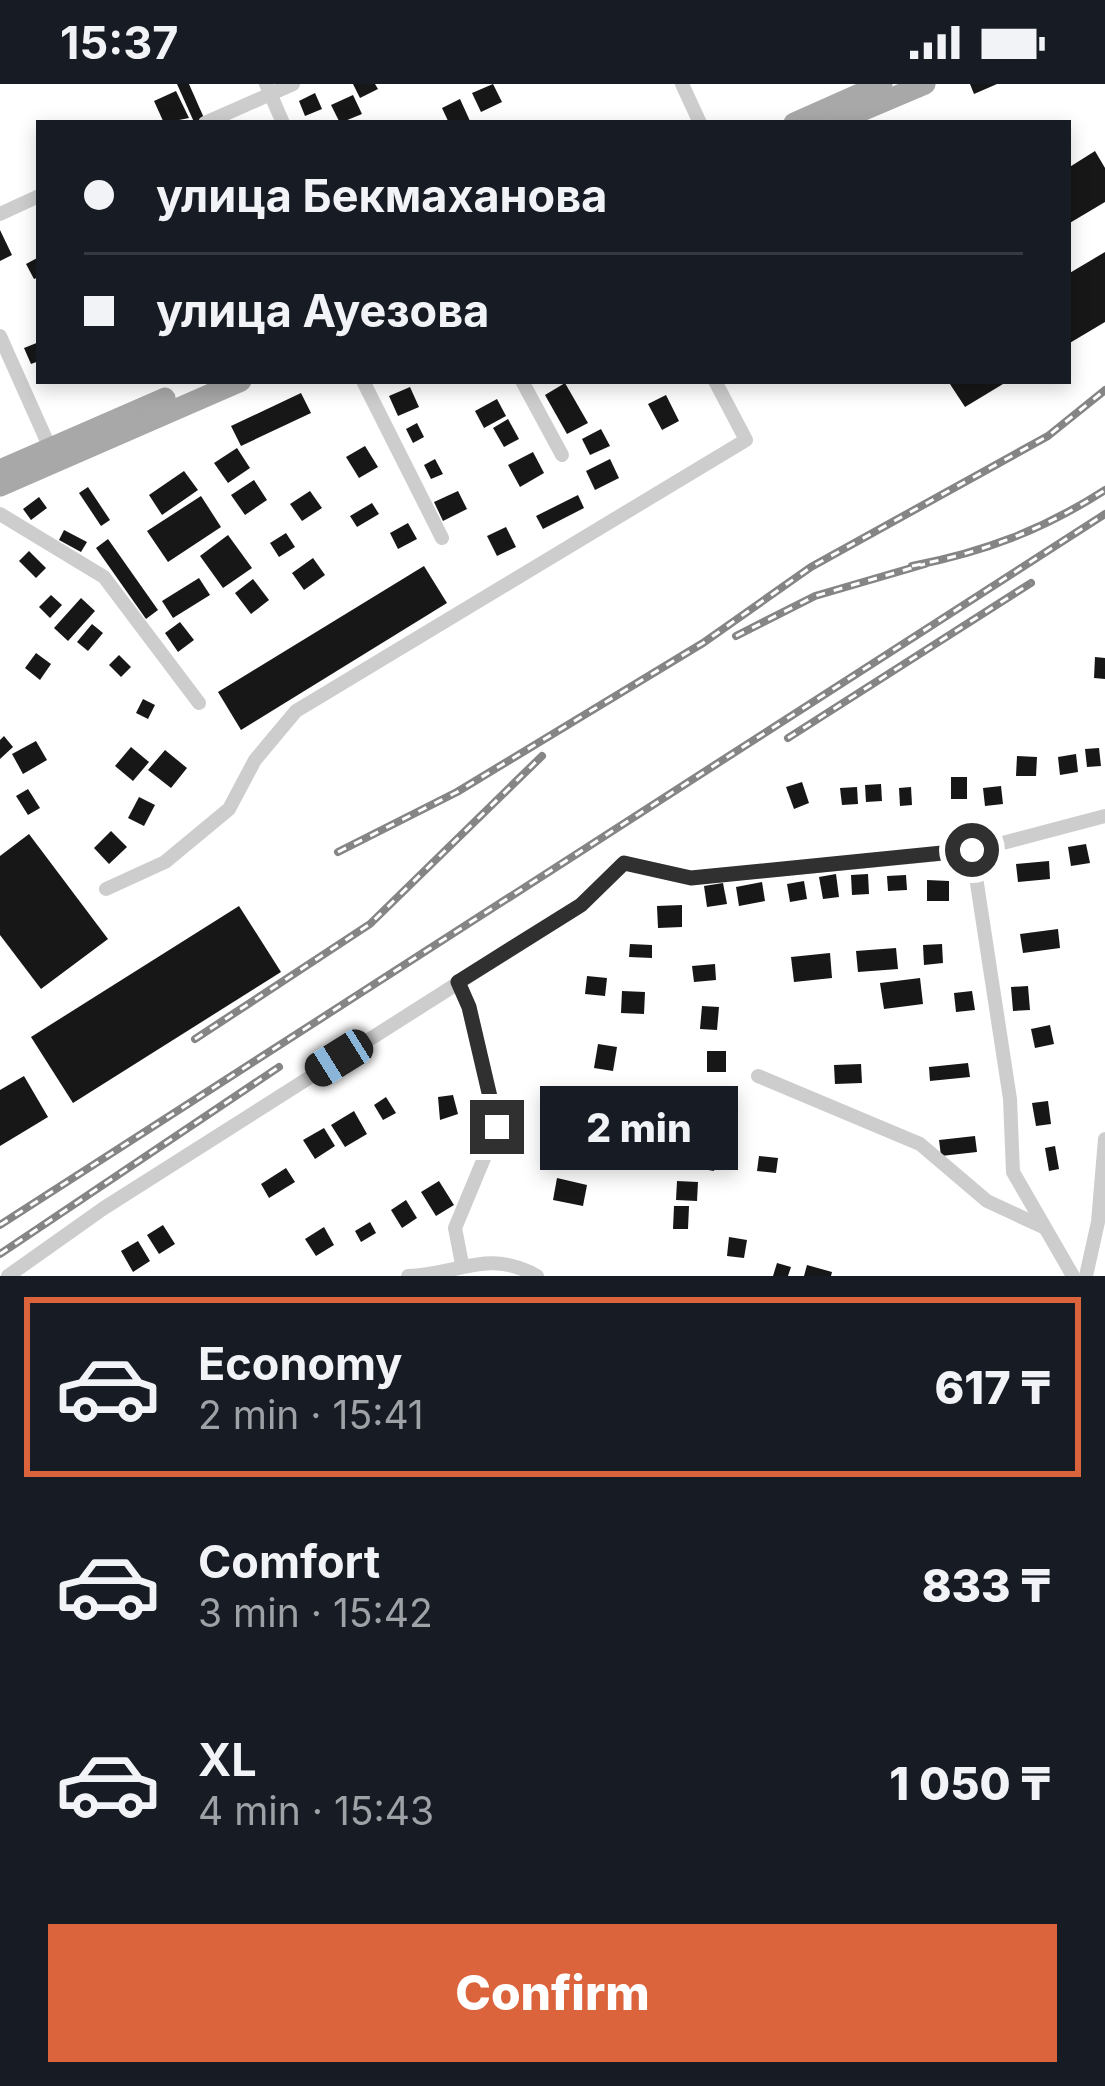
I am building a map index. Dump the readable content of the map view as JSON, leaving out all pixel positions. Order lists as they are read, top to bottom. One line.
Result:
{"page":{"status":"15:37","banner":["улица Бекмаханова","улица Ауезова"],"bubble":"2 min","list":[{"name":"Economy","note":"2 min · 15:41","value":"617 ₸"},{"name":"Comfort","note":"3 min · 15:42","value":"833 ₸"},{"name":"XL","note":"4 min · 15:43","value":"1 050 ₸"}],"buttons":"Confirm"}}
